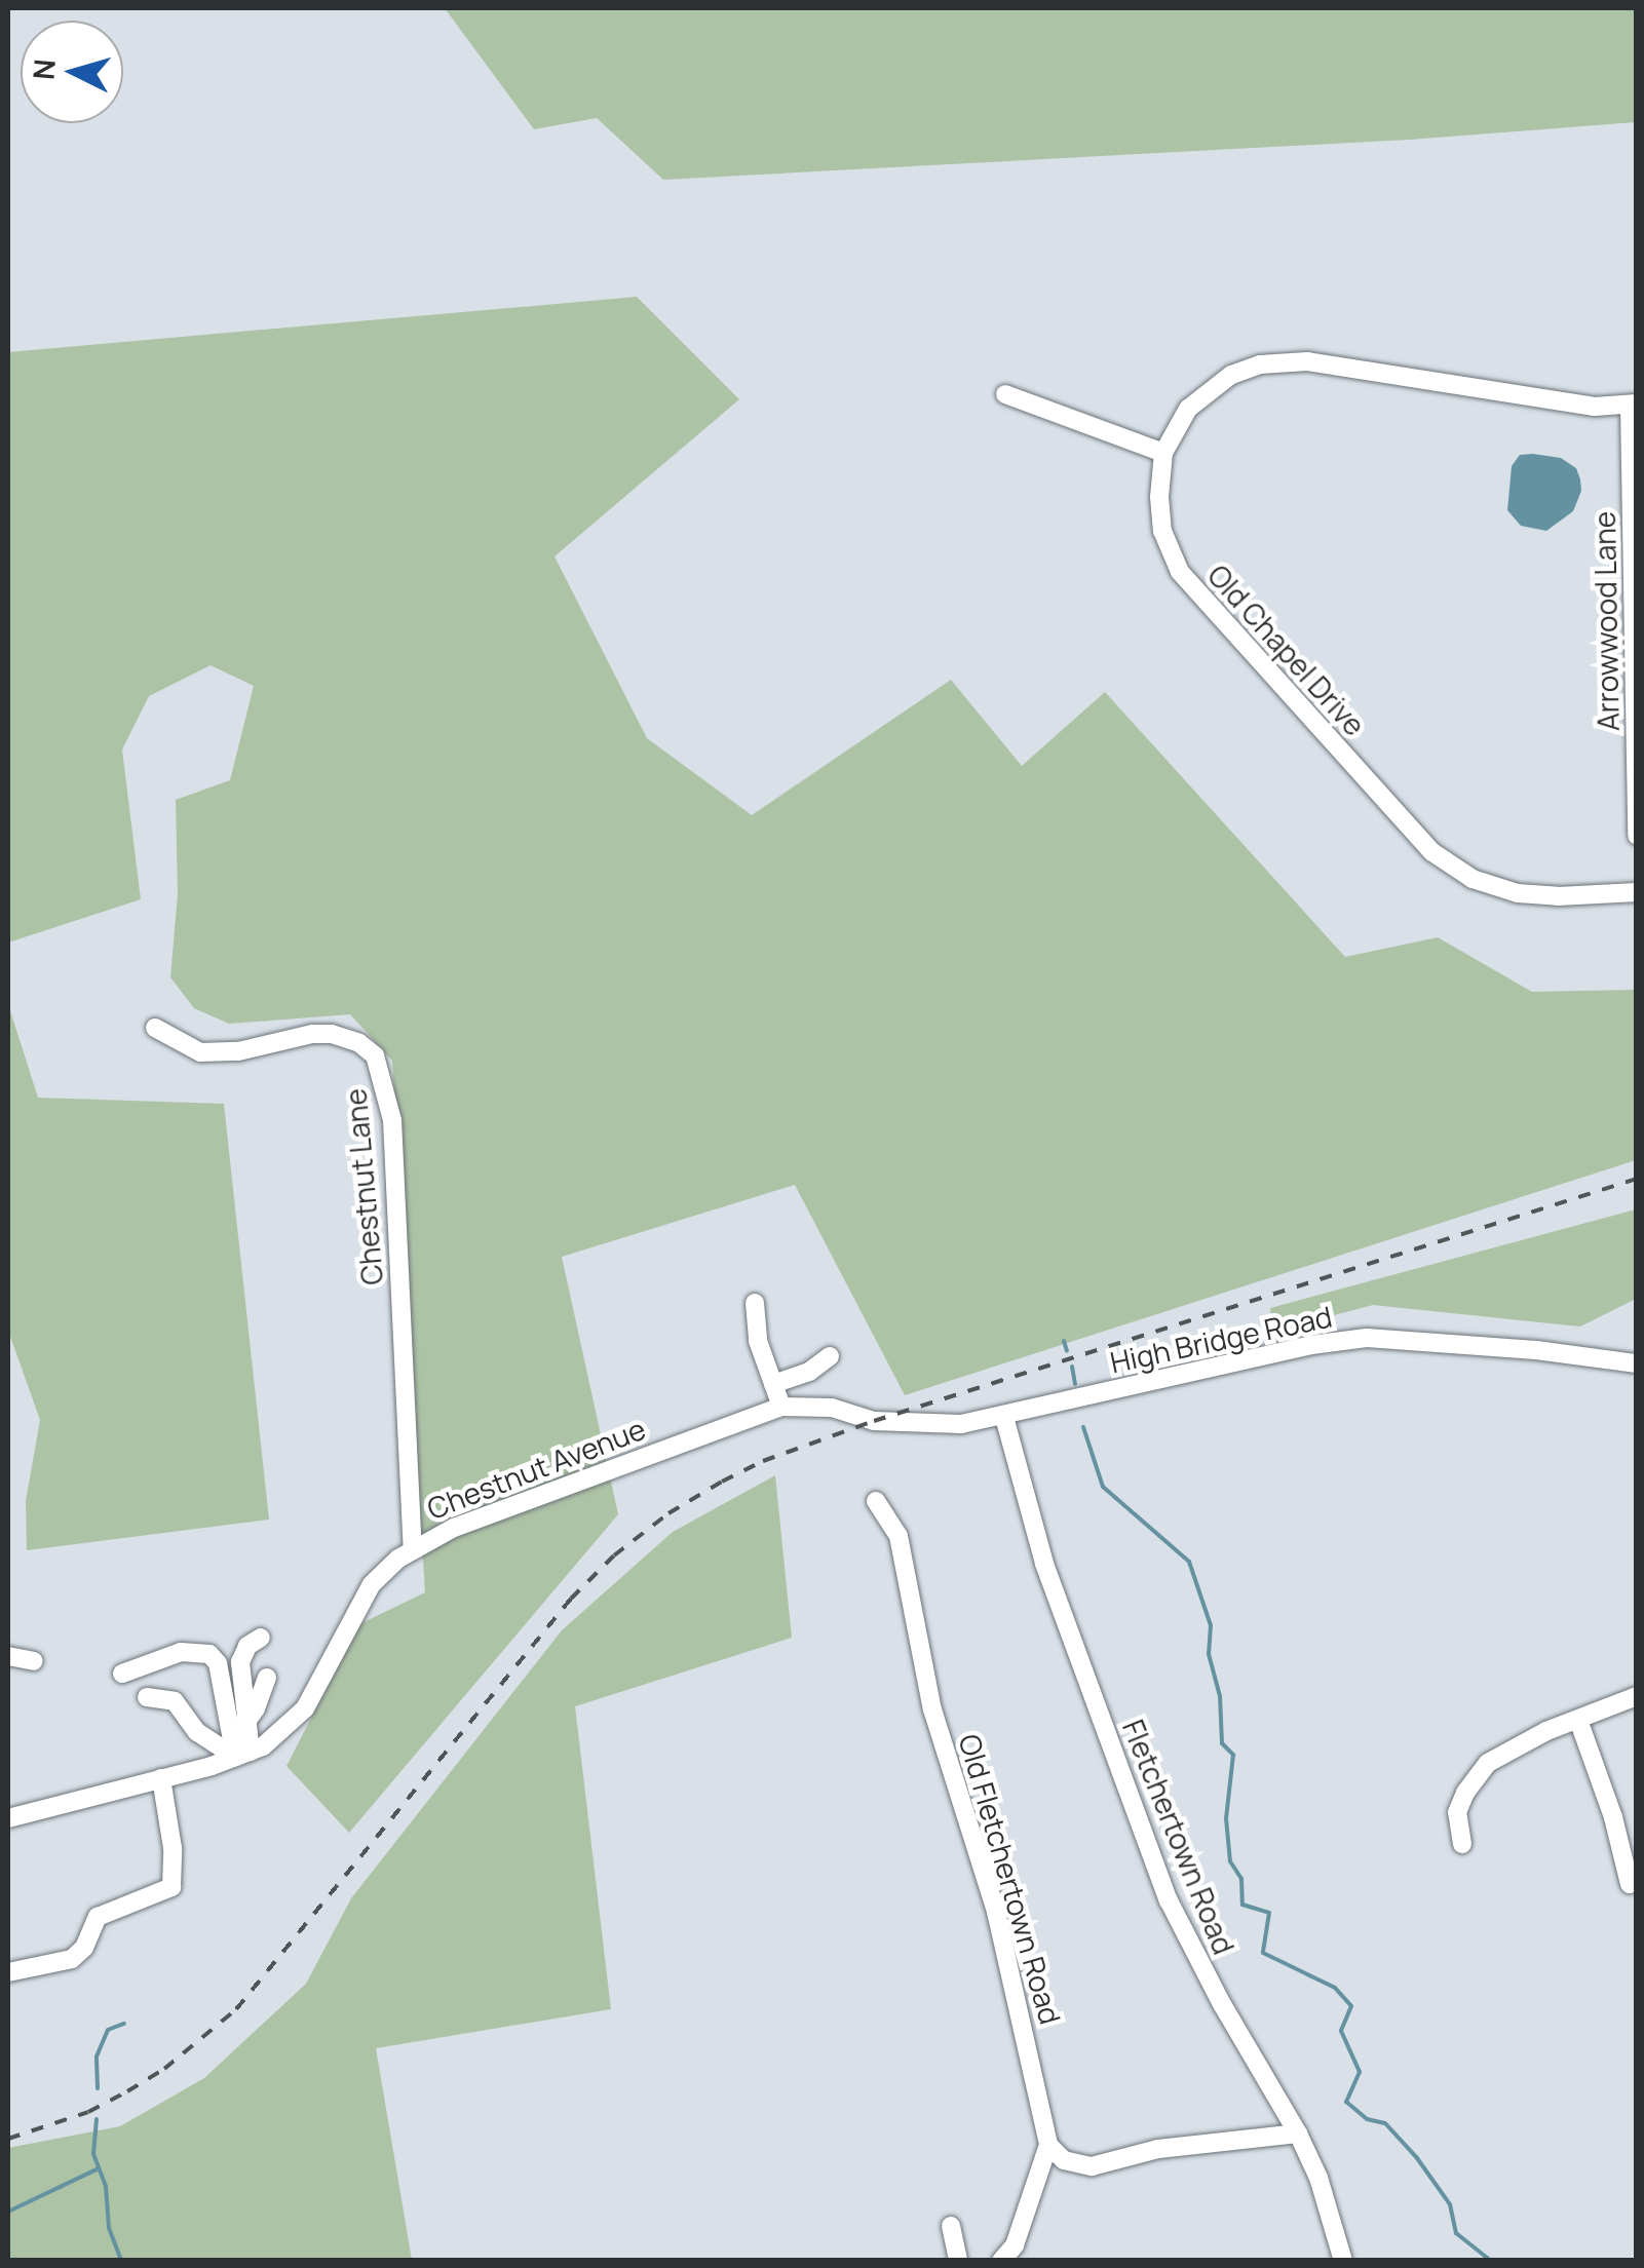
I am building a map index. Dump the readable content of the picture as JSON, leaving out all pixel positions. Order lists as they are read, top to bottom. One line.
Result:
{"streets":{"street":["Arrowwood Lane","Old Chapel Drive","Chestnut Lane","High Bridge Road","Chestnut Avenue","Fletchertown Road","Old Fletchertown Road"]},"crossings":[["Arrowwood Lane","Old Chapel Drive"],["Chestnut Lane","Chestnut Avenue"],["High Bridge Road","Chestnut Avenue"],["High Bridge Road","Fletchertown Road"],["Chestnut Avenue","Fletchertown Road"]],"north":"left"}
